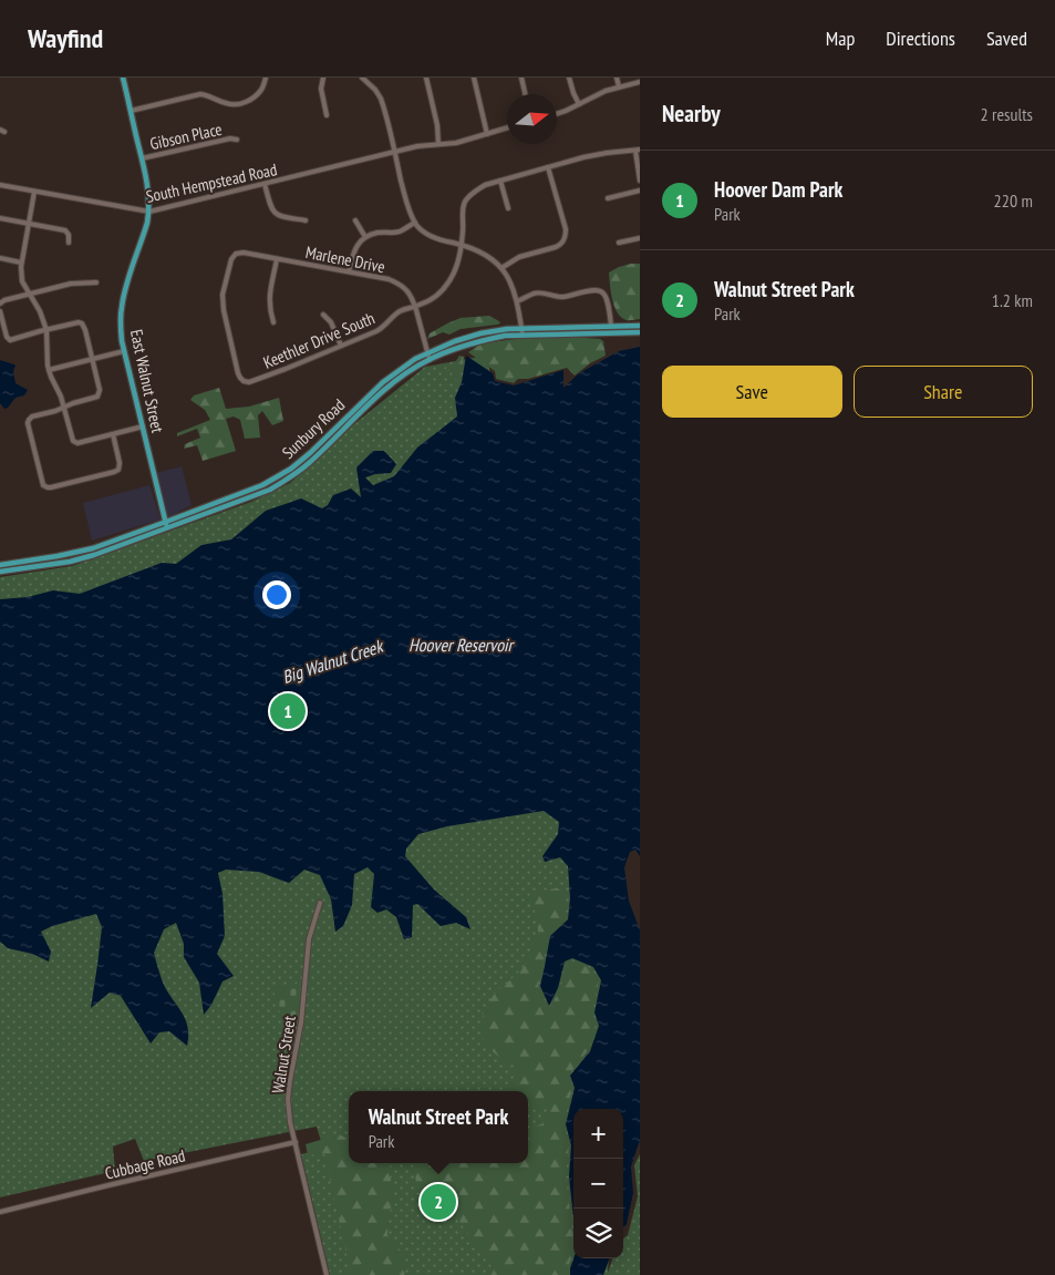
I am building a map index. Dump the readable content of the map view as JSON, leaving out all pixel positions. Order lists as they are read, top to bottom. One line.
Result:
{"streets":{"main road":["East Walnut Street","Sunbury Road"],"street":["Gibson Place","South Hempstead Road","Marlene Drive","Keethler Drive South","Walnut Street","Cubbage Road"]},"crossings":[["Gibson Place","East Walnut Street"],["South Hempstead Road","East Walnut Street"],["Marlene Drive","Keethler Drive South"],["Marlene Drive","Sunbury Road"],["East Walnut Street","Sunbury Road"],["Walnut Street","Cubbage Road"]],"water":["Hoover Reservoir","Big Walnut Creek"],"north":"right","page":{"header":"Wayfind","nav":["Map","Directions","Saved"],"heading":["Nearby","2 results"],"list":[{"mark":"1","name":"Hoover Dam Park","note":"Park","value":"220 m"},{"mark":"2","name":"Walnut Street Park","note":"Park","value":"1.2 km"}],"buttons":["Save","Share"],"pins":["1","2"],"popup":["Walnut Street Park","Park"],"map_buttons":["+","−"]}}
